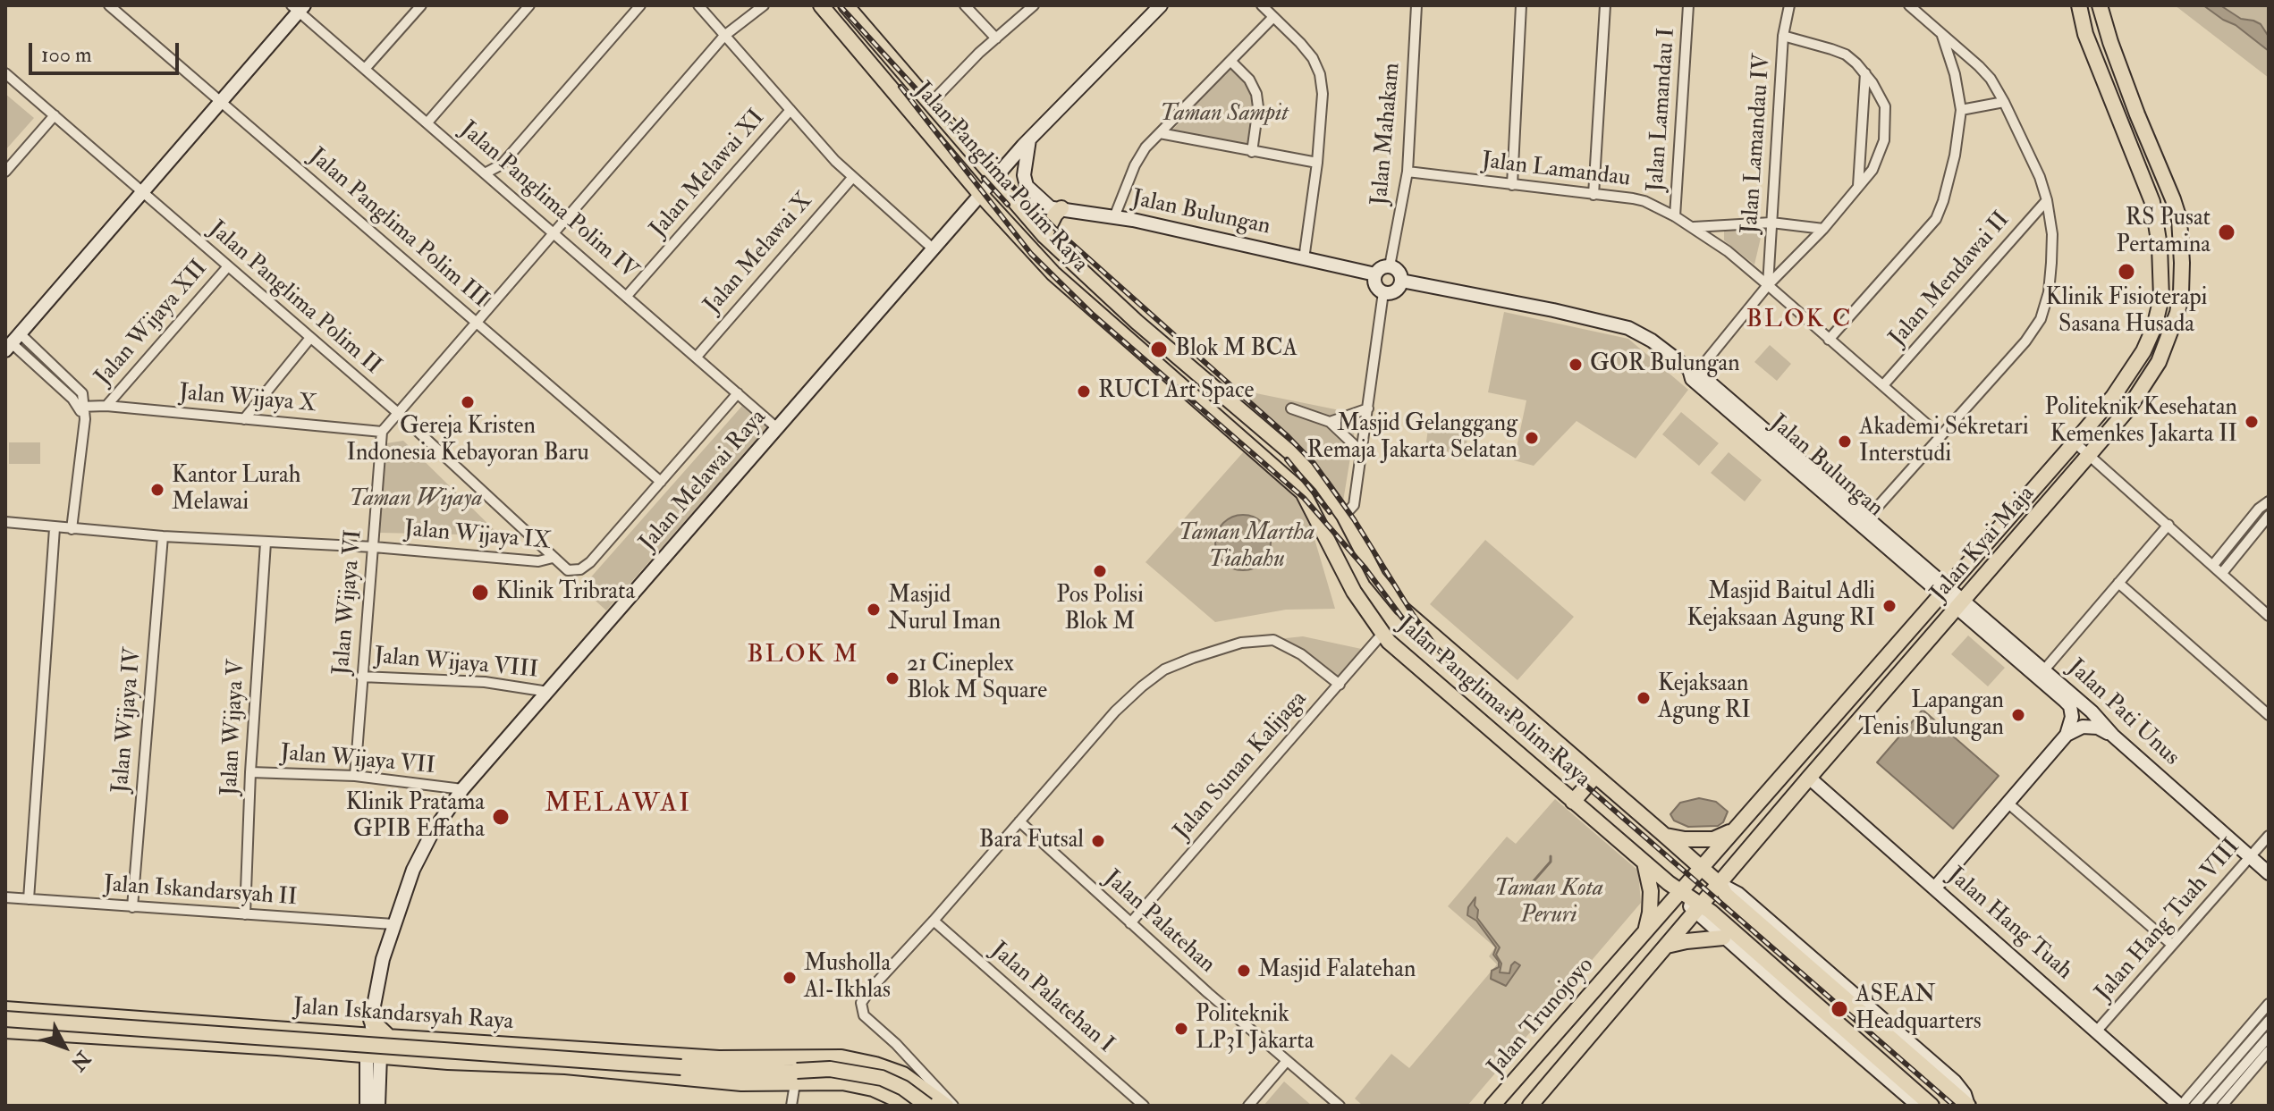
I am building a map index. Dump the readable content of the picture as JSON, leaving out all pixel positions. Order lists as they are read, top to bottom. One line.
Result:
{"streets":{"main road":["Jalan Panglima Polim Raya","Jalan Kyai Maja","Jalan Iskandarsyah Raya","Jalan Trunojoyo"],"street":["Jalan Lamandau I","Jalan Mahakam","Jalan Lamandau IV","Jalan Lamandau","Jalan Melawai XI","Jalan Panglima Polim IV","Jalan Bulungan","Jalan Panglima Polim III","Jalan Melawai X","Jalan Mendawai II","Jalan Panglima Polim II","Jalan Wijaya XII","Jalan Wijaya X","Jalan Melawai Raya","Jalan Wijaya IX","Jalan Wijaya VI","Jalan Wijaya VIII","Jalan Pati Unus","Jalan Wijaya IV","Jalan Wijaya V","Jalan Wijaya VII","Jalan Sunan Kalijaga","Jalan Iskandarsyah II","Jalan Hang Tuah VIII","Jalan Palatehan","Jalan Hang Tuah","Jalan Palatehan I"]},"crossings":[["Jalan Lamandau I","Jalan Lamandau"],["Jalan Mahakam","Jalan Lamandau"],["Jalan Mahakam","Jalan Bulungan"],["Jalan Lamandau IV","Jalan Lamandau"],["Jalan Lamandau","Jalan Mendawai II"],["Jalan Melawai XI","Jalan Panglima Polim IV"],["Jalan Panglima Polim Raya","Jalan Bulungan"],["Jalan Panglima Polim Raya","Jalan Melawai Raya"],["Jalan Panglima Polim Raya","Jalan Kyai Maja"],["Jalan Panglima Polim Raya","Jalan Sunan Kalijaga"],["Jalan Panglima Polim Raya","Jalan Trunojoyo"],["Jalan Panglima Polim IV","Jalan Melawai X"],["Jalan Panglima Polim IV","Jalan Melawai Raya"],["Jalan Panglima Polim IV","Jalan Wijaya IX"],["Jalan Bulungan","Jalan Kyai Maja"],["Jalan Bulungan","Jalan Pati Unus"],["Jalan Panglima Polim III","Jalan Wijaya IX"],["Jalan Panglima Polim II","Jalan Wijaya XII"],["Jalan Panglima Polim II","Jalan Wijaya IX"],["Jalan Wijaya XII","Jalan Wijaya X"],["Jalan Wijaya X","Jalan Wijaya VI"],["Jalan Melawai Raya","Jalan Wijaya VIII"],["Jalan Melawai Raya","Jalan Wijaya VII"],["Jalan Melawai Raya","Jalan Iskandarsyah II"],["Jalan Melawai Raya","Jalan Iskandarsyah Raya"],["Jalan Wijaya IX","Jalan Wijaya VI"],["Jalan Wijaya IX","Jalan Wijaya IV"],["Jalan Wijaya IX","Jalan Wijaya V"],["Jalan Kyai Maja","Jalan Pati Unus"],["Jalan Kyai Maja","Jalan Hang Tuah"],["Jalan Kyai Maja","Jalan Trunojoyo"],["Jalan Wijaya VI","Jalan Wijaya VIII"],["Jalan Wijaya VI","Jalan Wijaya VII"],["Jalan Pati Unus","Jalan Hang Tuah VIII"],["Jalan Wijaya IV","Jalan Iskandarsyah II"],["Jalan Wijaya V","Jalan Wijaya VII"],["Jalan Wijaya V","Jalan Iskandarsyah II"],["Jalan Sunan Kalijaga","Jalan Palatehan"],["Jalan Hang Tuah VIII","Jalan Hang Tuah"]],"districts":["BLOK C","BLOK M","MELAWAI"],"parks":["Taman Sampit","Taman Wijaya","Taman Martha Tiahahu","Taman Kota Peruri"],"places":["RS Pusat Pertamina","Klinik Fisioterapi Sasana Husada","Blok M BCA","GOR Bulungan","RUCI Art Space","Gereja Kristen Indonesia Kebayoran Baru","Politeknik Kesehatan Kemenkes Jakarta II","Masjid Gelanggang Remaja Jakarta Selatan","Akademi Sekretari Interstudi","Kantor Lurah Melawai","Pos Polisi Blok M","Klinik Tribrata","Masjid Baitul Adli Kejaksaan Agung RI","Masjid Nurul Iman","21 Cineplex Blok M Square","Kejaksaan Agung RI","Lapangan Tenis Bulungan","Klinik Pratama GPIB Effatha","Bara Futsal","Masjid Falatehan","Musholla Al-Ikhlas","ASEAN Headquarters","Politeknik LP3I Jakarta"],"scale_bar":"100 m","north":"bottom right"}
